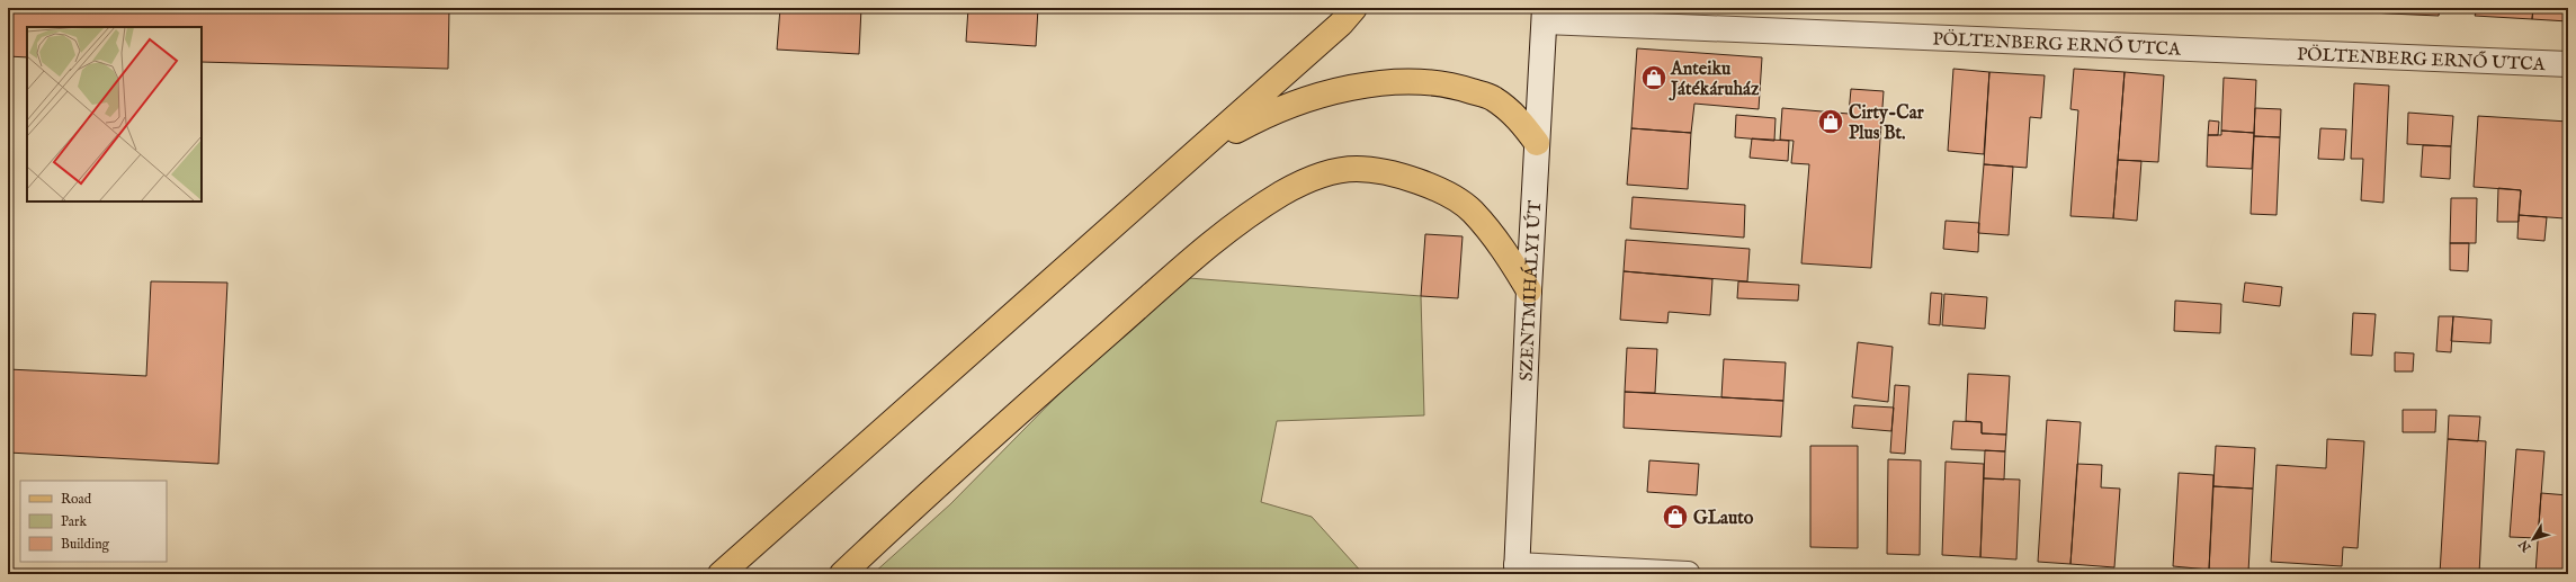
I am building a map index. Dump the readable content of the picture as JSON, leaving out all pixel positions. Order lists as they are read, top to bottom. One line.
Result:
{"streets":{"street":["PÖLTENBERG ERNŐ UTCA","SZENTMIHÁLYI ÚT"]},"crossings":[["PÖLTENBERG ERNŐ UTCA","SZENTMIHÁLYI ÚT"]],"places":{"shop":["Anteiku Játékáruház","Cirty-Car Plus Bt.","GLauto"]},"legend":["Road","Park","Building"],"north":"bottom left"}
